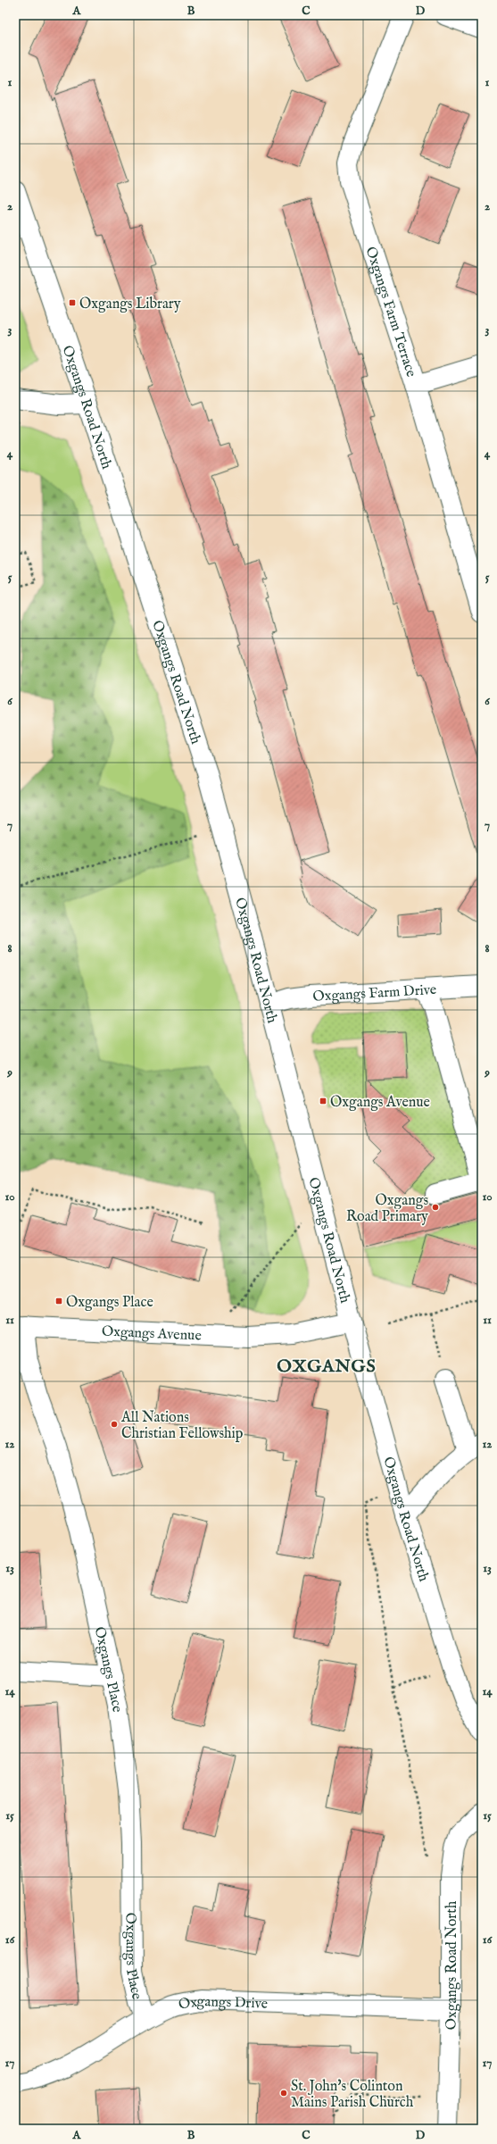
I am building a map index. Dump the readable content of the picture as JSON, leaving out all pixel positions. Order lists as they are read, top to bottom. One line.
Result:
{"streets":{"street":["Oxgangs Farm Terrace","Oxgangs Road North","Oxgangs Farm Drive","Oxgangs Avenue","Oxgangs Place","Oxgangs Drive"]},"crossings":[["Oxgangs Road North","Oxgangs Farm Drive"],["Oxgangs Road North","Oxgangs Avenue"],["Oxgangs Road North","Oxgangs Drive"],["Oxgangs Avenue","Oxgangs Place"],["Oxgangs Place","Oxgangs Drive"]],"districts":["OXGANGS"],"places":{"transit":["Oxgangs Library","Oxgangs Avenue","Oxgangs Place"],"other":["Oxgangs Road Primary","All Nations Christian Fellowship","St. John's Colinton Mains Parish Church"]},"grid":{"columns":["A","B","C","D"],"rows":["1","2","3","4","5","6","7","8","9","10","11","12","13","14","15","16","17"]}}
